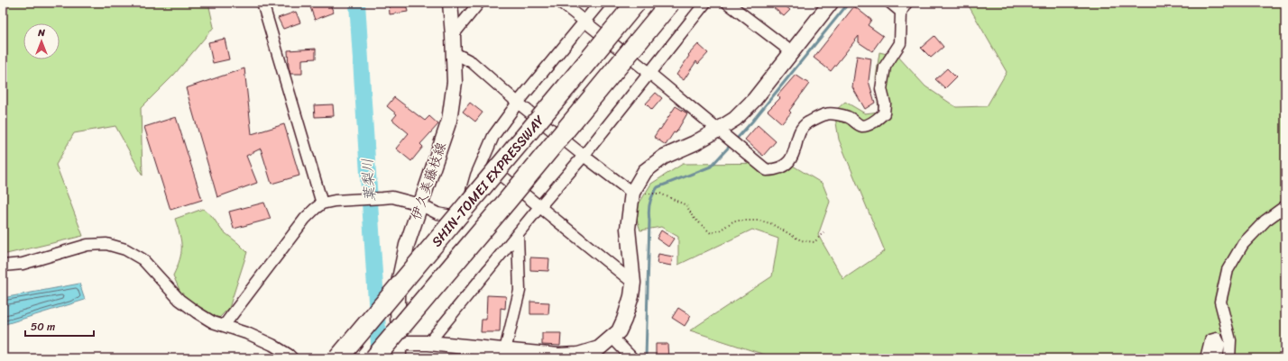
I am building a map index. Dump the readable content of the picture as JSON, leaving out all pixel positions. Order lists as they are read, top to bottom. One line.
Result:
{"streets":{"highway":["SHIN-TOMEI EXPRESSWAY"],"street":["伊久美藤枝線"]},"water":["葉梨川"],"scale_bar":"50 m","north":"top"}
